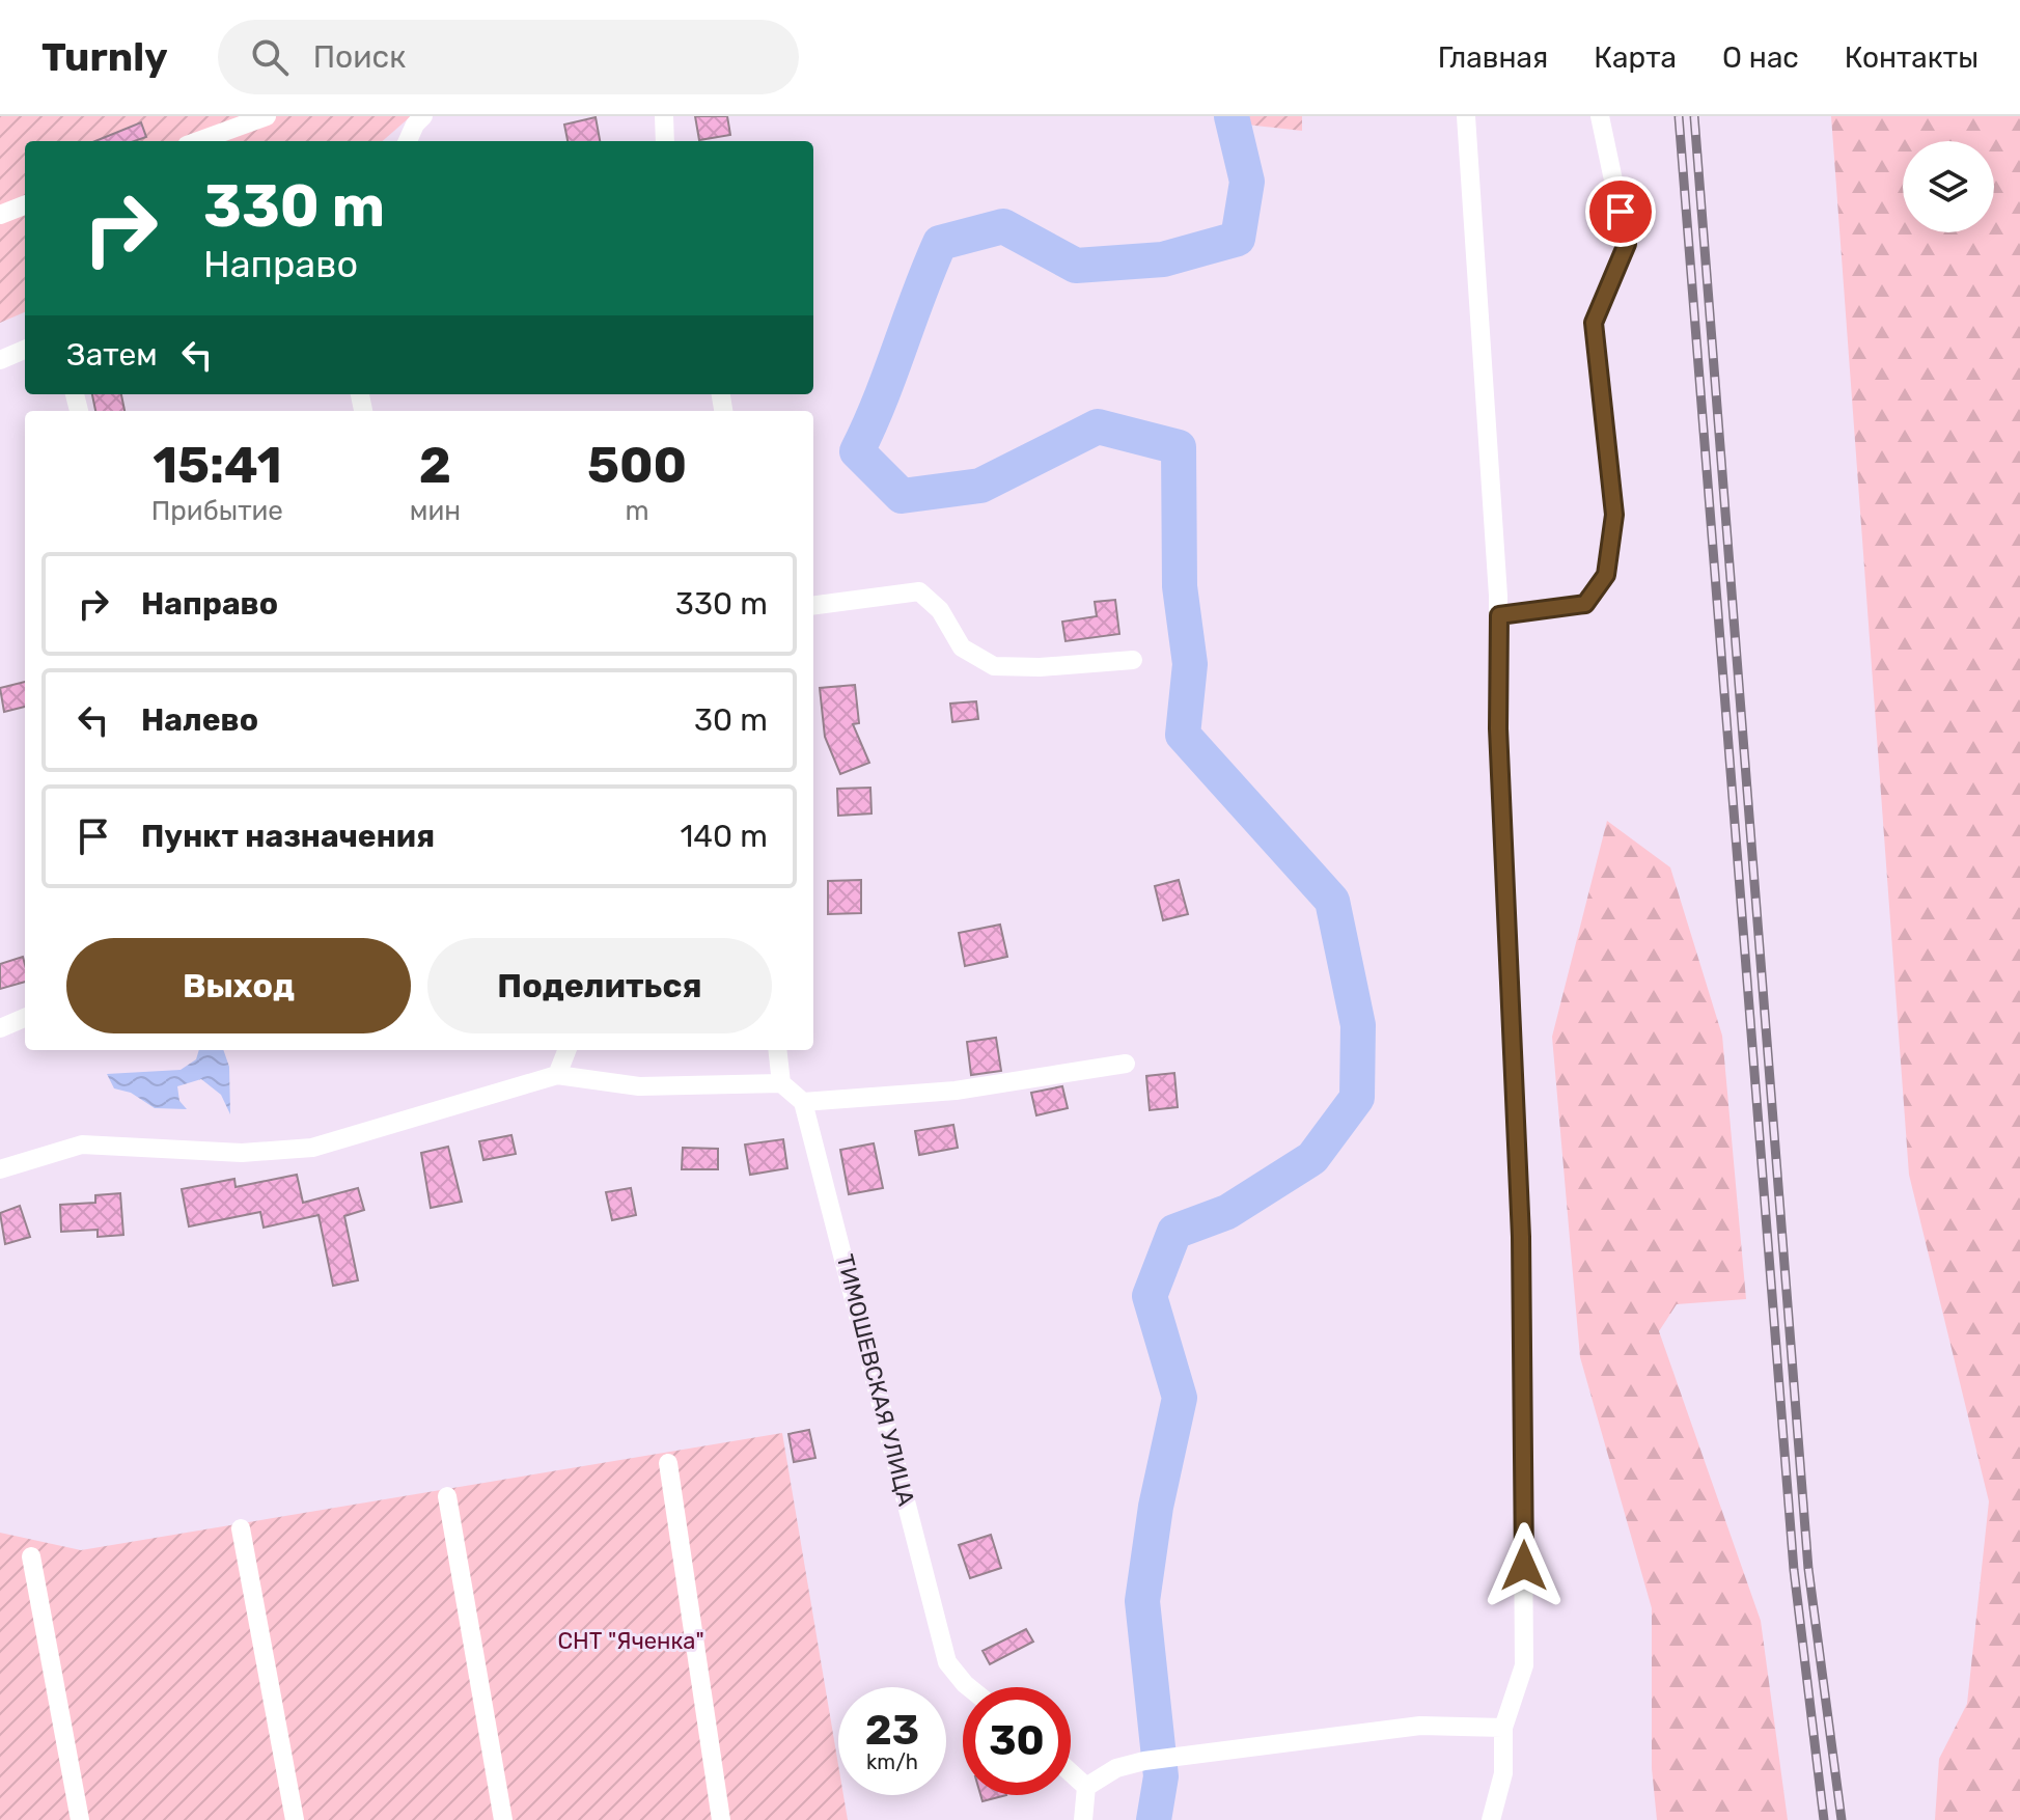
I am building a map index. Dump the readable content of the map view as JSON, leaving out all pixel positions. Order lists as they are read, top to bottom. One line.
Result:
{"streets":{"street":["ТИМОШЕВСКАЯ УЛИЦА"]},"parks":["СНТ \"Яченка\""],"page":{"header":"Turnly","search":"Поиск","nav":["Главная","Карта","О нас","Контакты"],"turn":["330 m","Направо"],"then":"Затем","eta":["15:41","Прибытие","2","мин","500","m"],"list":[{"name":"Направо","value":"330 m"},{"name":"Налево","value":"30 m"},{"name":"Пункт назначения","value":"140 m"}],"buttons":["Выход","Поделиться"],"speed":"23 km/h","limit":"30"}}
